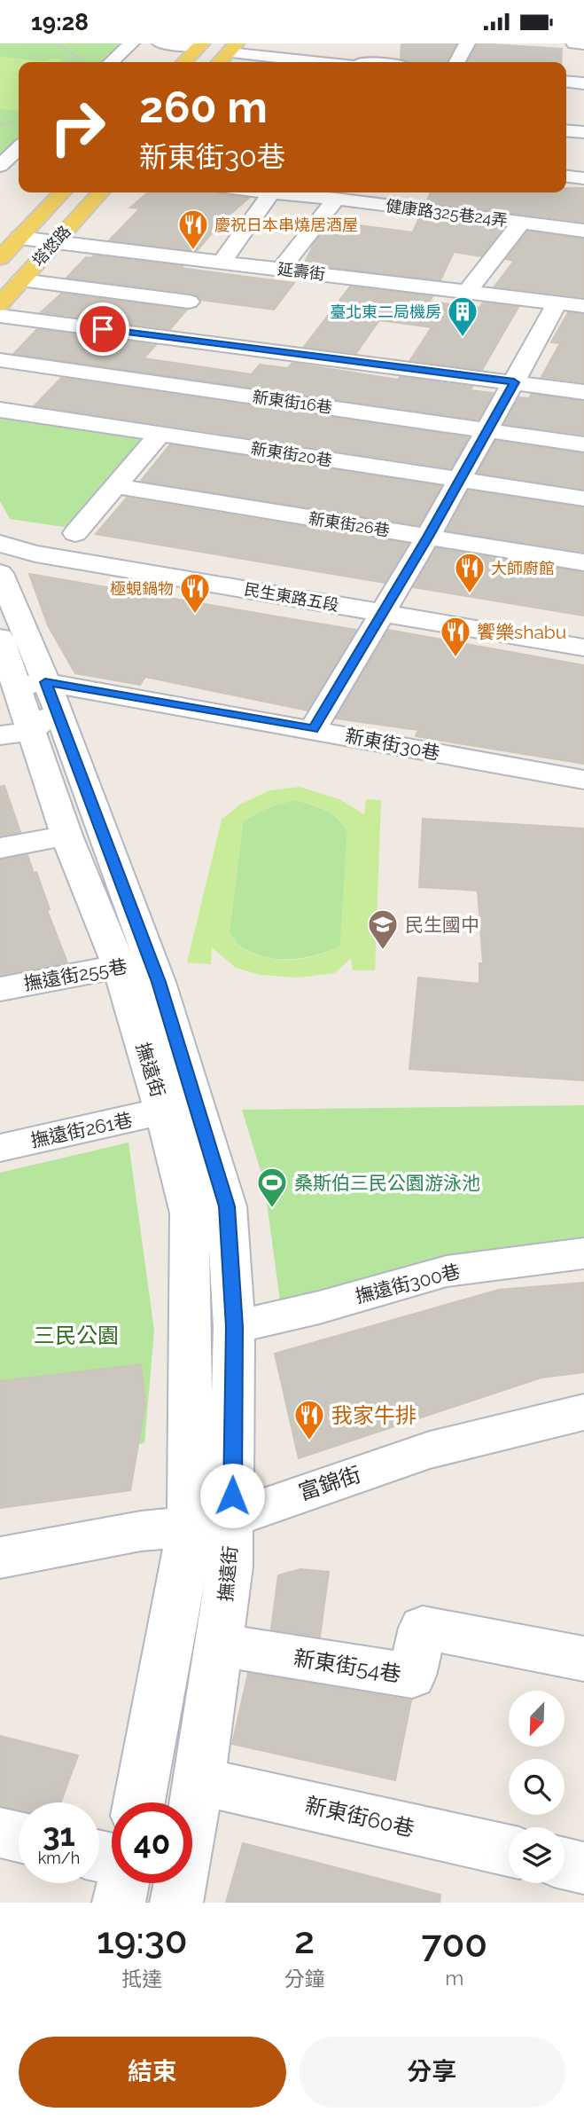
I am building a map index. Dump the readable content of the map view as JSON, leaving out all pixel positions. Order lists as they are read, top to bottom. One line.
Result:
{"streets":{"main road":["塔悠路"],"street":["健康路325巷24弄","延壽街","新東街16巷","新東街20巷","新東街26巷","民生東路五段","新東街30巷","撫遠街255巷","撫遠街","撫遠街261巷","撫遠街300巷","富錦街","新東街54巷","新東街60巷"]},"crossings":[["塔悠路","延壽街"],["新東街30巷","撫遠街"],["撫遠街255巷","撫遠街"],["撫遠街","撫遠街261巷"],["撫遠街","撫遠街300巷"],["撫遠街","富錦街"],["撫遠街","新東街54巷"],["撫遠街","新東街60巷"]],"parks":["三民公園"],"places":{"restaurant":["慶祝日本串燒居酒屋","大師廚館","極蜆鍋物","饗樂shabu","我家牛排"],"building":["臺北東二局機房"],"school or university":["民生國中"],"sports":["桑斯伯三民公園游泳池"]},"north":"bottom left","page":{"status":"19:28","turn":["260 m","新東街30巷"],"speed":"31 km/h","limit":"40","eta":["19:30","抵達","2","分鐘","700","m"],"buttons":["結束","分享"]}}
